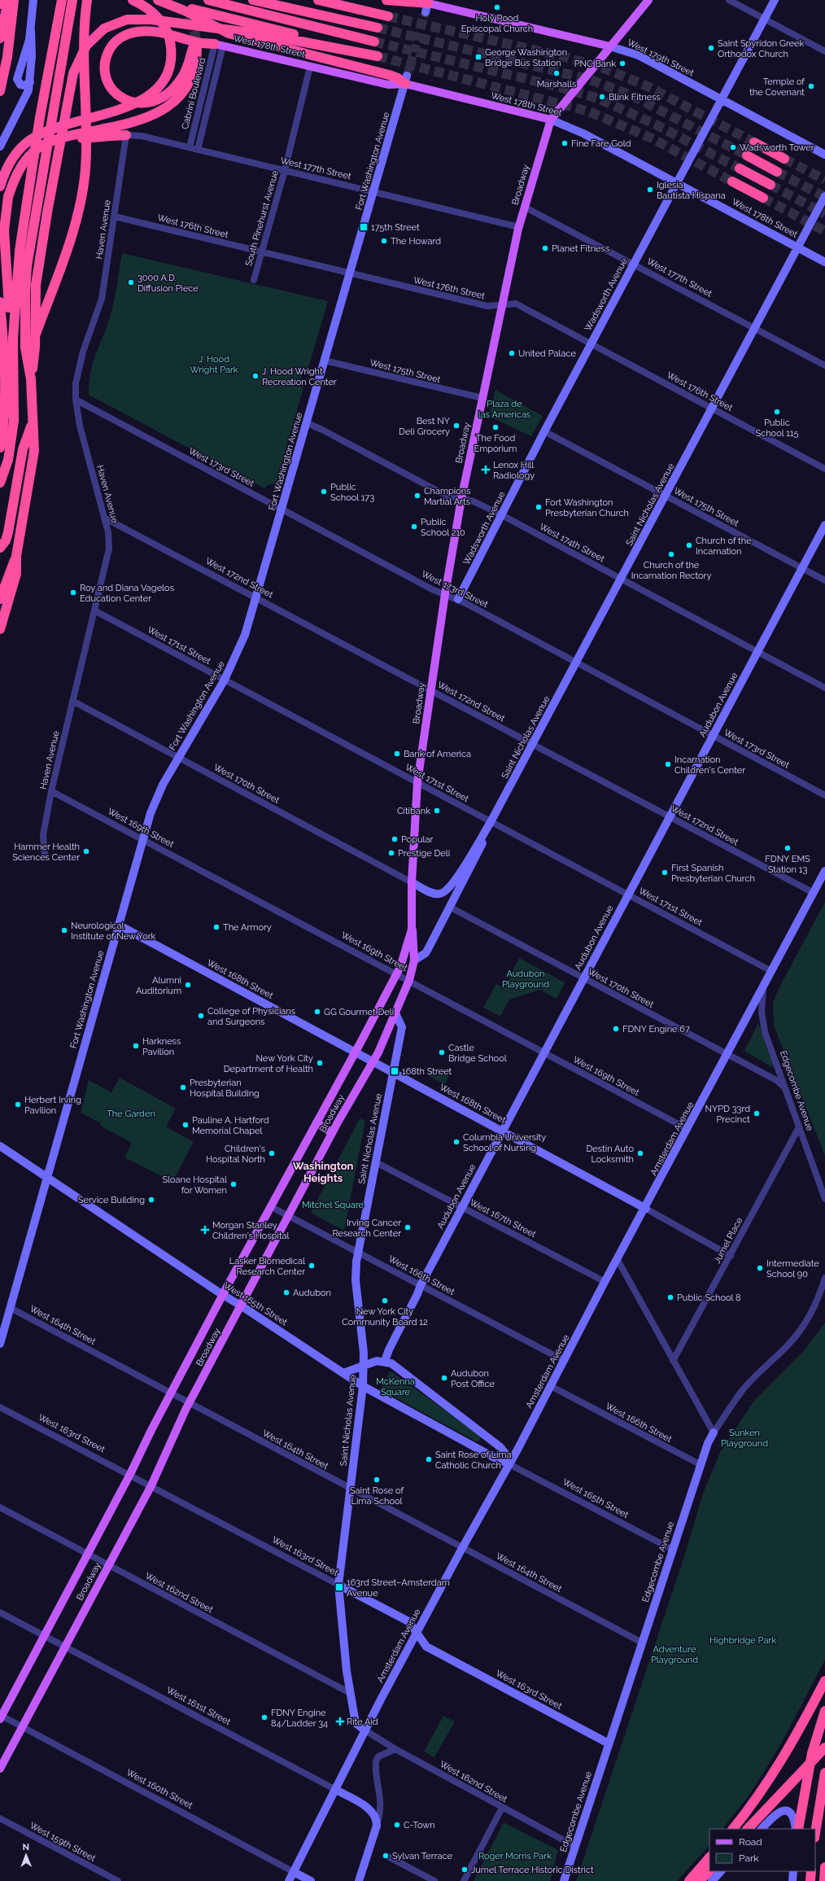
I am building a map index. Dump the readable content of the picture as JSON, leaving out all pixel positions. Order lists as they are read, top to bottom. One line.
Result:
{"streets":{"main road":["West 178th Street","West 179th Street","Fort Washington Avenue","Broadway","Wadsworth Avenue","Saint Nicholas Avenue","Audubon Avenue","West 168th Street","Edgecombe Avenue","Amsterdam Avenue","West 165th Street","West 163rd Street","West 161st Street","West 160th Street"],"street":["Cabrini Boulevard","West 177th Street","South Pinehurst Avenue","West 176th Street","Haven Avenue","West 175th Street","West 173rd Street","West 174th Street","West 172nd Street","West 171st Street","West 170th Street","West 169th Street","West 167th Street","Jumel Place","West 166th Street","West 164th Street","West 162nd Street","West 159th Street"]},"crossings":[["West 178th Street","Cabrini Boulevard"],["West 178th Street","Fort Washington Avenue"],["West 178th Street","Broadway"],["West 178th Street","South Pinehurst Avenue"],["West 178th Street","Wadsworth Avenue"],["West 178th Street","Saint Nicholas Avenue"],["West 179th Street","Broadway"],["West 179th Street","Wadsworth Avenue"],["Cabrini Boulevard","West 177th Street"],["Fort Washington Avenue","West 177th Street"],["Fort Washington Avenue","West 176th Street"],["Fort Washington Avenue","West 175th Street"],["Fort Washington Avenue","West 173rd Street"],["Fort Washington Avenue","West 174th Street"],["Fort Washington Avenue","West 172nd Street"],["Fort Washington Avenue","West 171st Street"],["Fort Washington Avenue","West 170th Street"],["Fort Washington Avenue","West 169th Street"],["Fort Washington Avenue","West 168th Street"],["Fort Washington Avenue","West 165th Street"],["Fort Washington Avenue","West 164th Street"],["West 177th Street","Broadway"],["West 177th Street","South Pinehurst Avenue"],["West 177th Street","Haven Avenue"],["West 177th Street","Wadsworth Avenue"],["West 177th Street","Saint Nicholas Avenue"],["Broadway","West 176th Street"],["Broadway","West 175th Street"],["Broadway","West 173rd Street"],["Broadway","Saint Nicholas Avenue"],["Broadway","West 174th Street"],["Broadway","West 172nd Street"],["Broadway","West 171st Street"],["Broadway","West 170th Street"],["Broadway","West 169th Street"],["Broadway","West 168th Street"],["Broadway","West 166th Street"],["Broadway","West 165th Street"],["Broadway","West 164th Street"],["Broadway","West 163rd Street"],["Broadway","West 162nd Street"],["Broadway","West 161st Street"],["Broadway","West 160th Street"],["South Pinehurst Avenue","West 176th Street"],["West 176th Street","Haven Avenue"],["West 176th Street","Wadsworth Avenue"],["West 176th Street","Saint Nicholas Avenue"],["Haven Avenue","West 173rd Street"],["Haven Avenue","West 172nd Street"],["Haven Avenue","West 171st Street"],["Haven Avenue","West 170th Street"],["Haven Avenue","West 169th Street"],["Wadsworth Avenue","West 175th Street"],["Wadsworth Avenue","West 173rd Street"],["Wadsworth Avenue","West 174th Street"],["West 175th Street","Saint Nicholas Avenue"],["West 175th Street","Audubon Avenue"],["West 173rd Street","Saint Nicholas Avenue"],["West 173rd Street","Audubon Avenue"],["Saint Nicholas Avenue","West 174th Street"],["Saint Nicholas Avenue","West 172nd Street"],["Saint Nicholas Avenue","West 171st Street"],["Saint Nicholas Avenue","West 170th Street"],["Saint Nicholas Avenue","West 168th Street"],["Saint Nicholas Avenue","Amsterdam Avenue"],["Saint Nicholas Avenue","West 167th Street"],["Saint Nicholas Avenue","West 166th Street"],["Saint Nicholas Avenue","West 165th Street"],["Saint Nicholas Avenue","West 164th Street"],["Saint Nicholas Avenue","West 163rd Street"],["Saint Nicholas Avenue","West 162nd Street"],["West 174th Street","Audubon Avenue"],["West 172nd Street","Audubon Avenue"],["West 172nd Street","Amsterdam Avenue"],["West 171st Street","Audubon Avenue"],["West 171st Street","Amsterdam Avenue"],["Audubon Avenue","West 170th Street"],["Audubon Avenue","West 169th Street"],["Audubon Avenue","West 168th Street"],["Audubon Avenue","West 167th Street"],["Audubon Avenue","West 166th Street"],["West 170th Street","Edgecombe Avenue"],["West 170th Street","Amsterdam Avenue"],["West 169th Street","Amsterdam Avenue"],["West 168th Street","Amsterdam Avenue"],["West 168th Street","Jumel Place"],["Edgecombe Avenue","Amsterdam Avenue"],["Edgecombe Avenue","Jumel Place"],["Edgecombe Avenue","West 166th Street"],["Edgecombe Avenue","West 165th Street"],["Edgecombe Avenue","West 164th Street"],["Edgecombe Avenue","West 163rd Street"],["Edgecombe Avenue","West 162nd Street"],["Amsterdam Avenue","West 167th Street"],["Amsterdam Avenue","West 166th Street"],["Amsterdam Avenue","West 165th Street"],["Amsterdam Avenue","West 164th Street"],["Amsterdam Avenue","West 163rd Street"],["Amsterdam Avenue","West 162nd Street"],["Amsterdam Avenue","West 161st Street"],["Amsterdam Avenue","West 160th Street"]],"districts":["Washington Heights"],"parks":["J. Hood Wright Park","Plaza de las Americas","Audubon Playground","The Garden","Mitchel Square","McKenna Square","Sunken Playground","Highbridge Park","Adventure Playground","Roger Morris Park"],"places":{"other":["Holy Rood Episcopal Church","Saint Spyridon Greek Orthodox Church","PNC Bank","Marshalls","Temple of the Covenant","Blink Fitness","Fine Fare Gold","Wadsworth Tower","Iglesia Bautista Hispana","The Howard","Planet Fitness","3000 A.D. Diffusion Piece","United Palace","J. Hood Wright Recreation Center","Public School 115","Best NY Deli Grocery","The Food Emporium","Public School 173","Champions Martial Arts","Fort Washington Presbyterian Church","Public School 210","Church of the Incarnation","Church of the Incarnation Rectory","Roy and Diana Vagelos Education Center","Bank of America","Incarnation Children's Center","Citibank","Popular","FDNY EMS Station 13","Hammer Health Sciences Center","Prestige Deli","First Spanish Presbyterian Church","The Armory","Neurological Institute of New York","Alumni Auditorium","GG Gourmet Deli","College of Physicians and Surgeons","FDNY Engine 67","Harkness Pavilion","Castle Bridge School","New York City Department of Health","Presbyterian Hospital Building","Herbert Irving Pavilion","NYPD 33rd Precinct","Pauline A. Hartford Memorial Chapel","Columbia University School of Nursing","Children's Hospital North","Destin Auto Locksmith","Sloane Hospital for Women","Service Building","Irving Cancer Research Center","Lasker Biomedical Research Center","Intermediate School 90","Audubon","Public School 8","New York City Community Board 12","Audubon Post Office","Saint Rose of Lima Catholic Church","Saint Rose of Lima School","FDNY Engine 84/Ladder 34","C-Town","Sylvan Terrace","Jumel Terrace Historic District"],"transit":["George Washington Bridge Bus Station","175th Street","168th Street","163rd Street–Amsterdam Avenue"],"health":["Lenox Hill Radiology","Morgan Stanley Children's Hospital","Rite Aid"]},"legend":["Road","Park"],"north":"top"}
